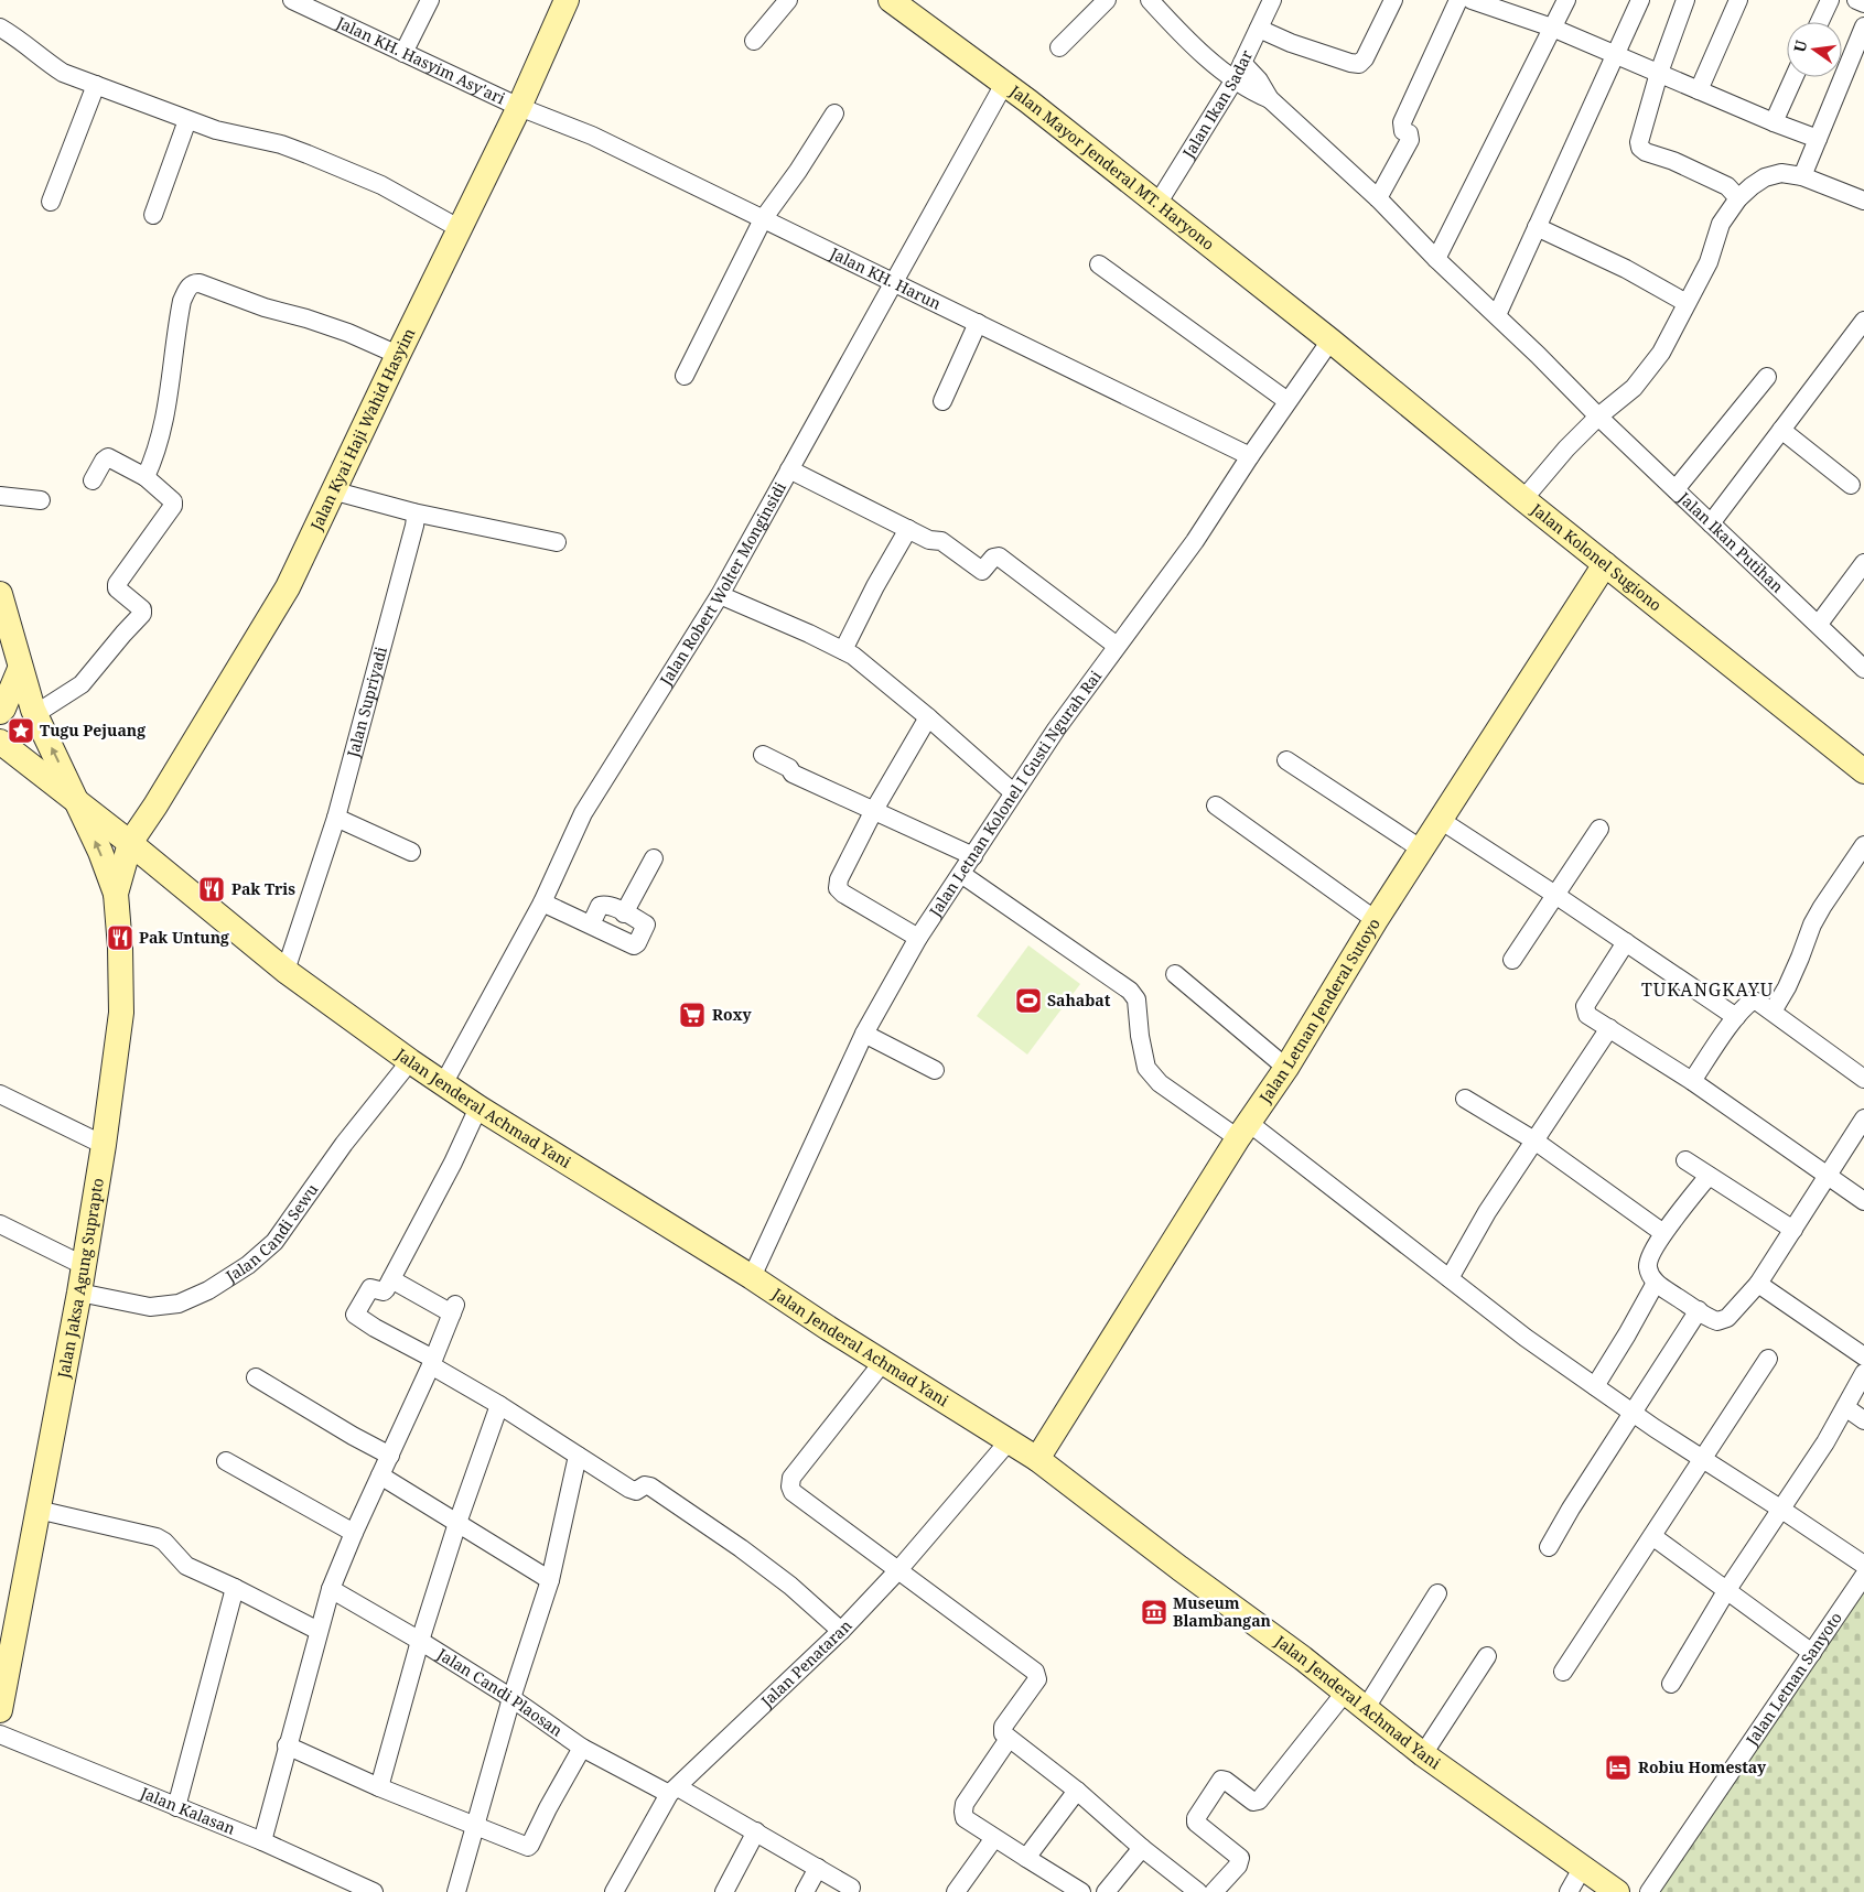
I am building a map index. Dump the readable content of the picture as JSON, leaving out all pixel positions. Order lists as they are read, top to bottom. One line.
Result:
{"streets":{"main road":["Jalan Mayor Jenderal MT. Haryono","Jalan Kyai Haji Wahid Hasyim","Jalan Kolonel Sugiono","Jalan Letnan Jenderal Sutoyo","Jalan Jenderal Achmad Yani","Jalan Jaksa Agung Suprapto"],"street":["Jalan KH. Hasyim Asy'ari","Jalan Ikan Sadar","Jalan KH. Harun","Jalan Ikan Putihan","Jalan Robert Wolter Monginsidi","Jalan Supriyadi","Jalan Letnan Kolonel I Gusti Ngurah Rai","Jalan Candi Sewu","Jalan Penataran","Jalan Letnan Sanyoto","Jalan Candi Plaosan","Jalan Kalasan"]},"crossings":[["Jalan KH. Hasyim Asy'ari","Jalan KH. Harun"],["Jalan KH. Hasyim Asy'ari","Jalan Kyai Haji Wahid Hasyim"],["Jalan Ikan Sadar","Jalan Mayor Jenderal MT. Haryono"],["Jalan Ikan Sadar","Jalan Ikan Putihan"],["Jalan Mayor Jenderal MT. Haryono","Jalan Kolonel Sugiono"],["Jalan Mayor Jenderal MT. Haryono","Jalan Robert Wolter Monginsidi"],["Jalan Mayor Jenderal MT. Haryono","Jalan Letnan Kolonel I Gusti Ngurah Rai"],["Jalan KH. Harun","Jalan Kyai Haji Wahid Hasyim"],["Jalan KH. Harun","Jalan Robert Wolter Monginsidi"],["Jalan KH. Harun","Jalan Letnan Kolonel I Gusti Ngurah Rai"],["Jalan Kyai Haji Wahid Hasyim","Jalan Jenderal Achmad Yani"],["Jalan Kyai Haji Wahid Hasyim","Jalan Jaksa Agung Suprapto"],["Jalan Kolonel Sugiono","Jalan Letnan Kolonel I Gusti Ngurah Rai"],["Jalan Kolonel Sugiono","Jalan Letnan Jenderal Sutoyo"],["Jalan Robert Wolter Monginsidi","Jalan Jenderal Achmad Yani"],["Jalan Supriyadi","Jalan Jenderal Achmad Yani"],["Jalan Letnan Kolonel I Gusti Ngurah Rai","Jalan Jenderal Achmad Yani"],["Jalan Letnan Jenderal Sutoyo","Jalan Jenderal Achmad Yani"],["Jalan Jenderal Achmad Yani","Jalan Candi Sewu"],["Jalan Jenderal Achmad Yani","Jalan Jaksa Agung Suprapto"],["Jalan Jenderal Achmad Yani","Jalan Penataran"],["Jalan Candi Sewu","Jalan Jaksa Agung Suprapto"],["Jalan Penataran","Jalan Candi Plaosan"]],"districts":["TUKANGKAYU"],"places":{"place":["Tugu Pejuang"],"restaurant":["Pak Tris","Pak Untung"],"sports":["Sahabat"],"supermarket":["Roxy"],"museum":["Museum Blambangan"],"hotel":["Robiu Homestay"]},"north":"left"}
